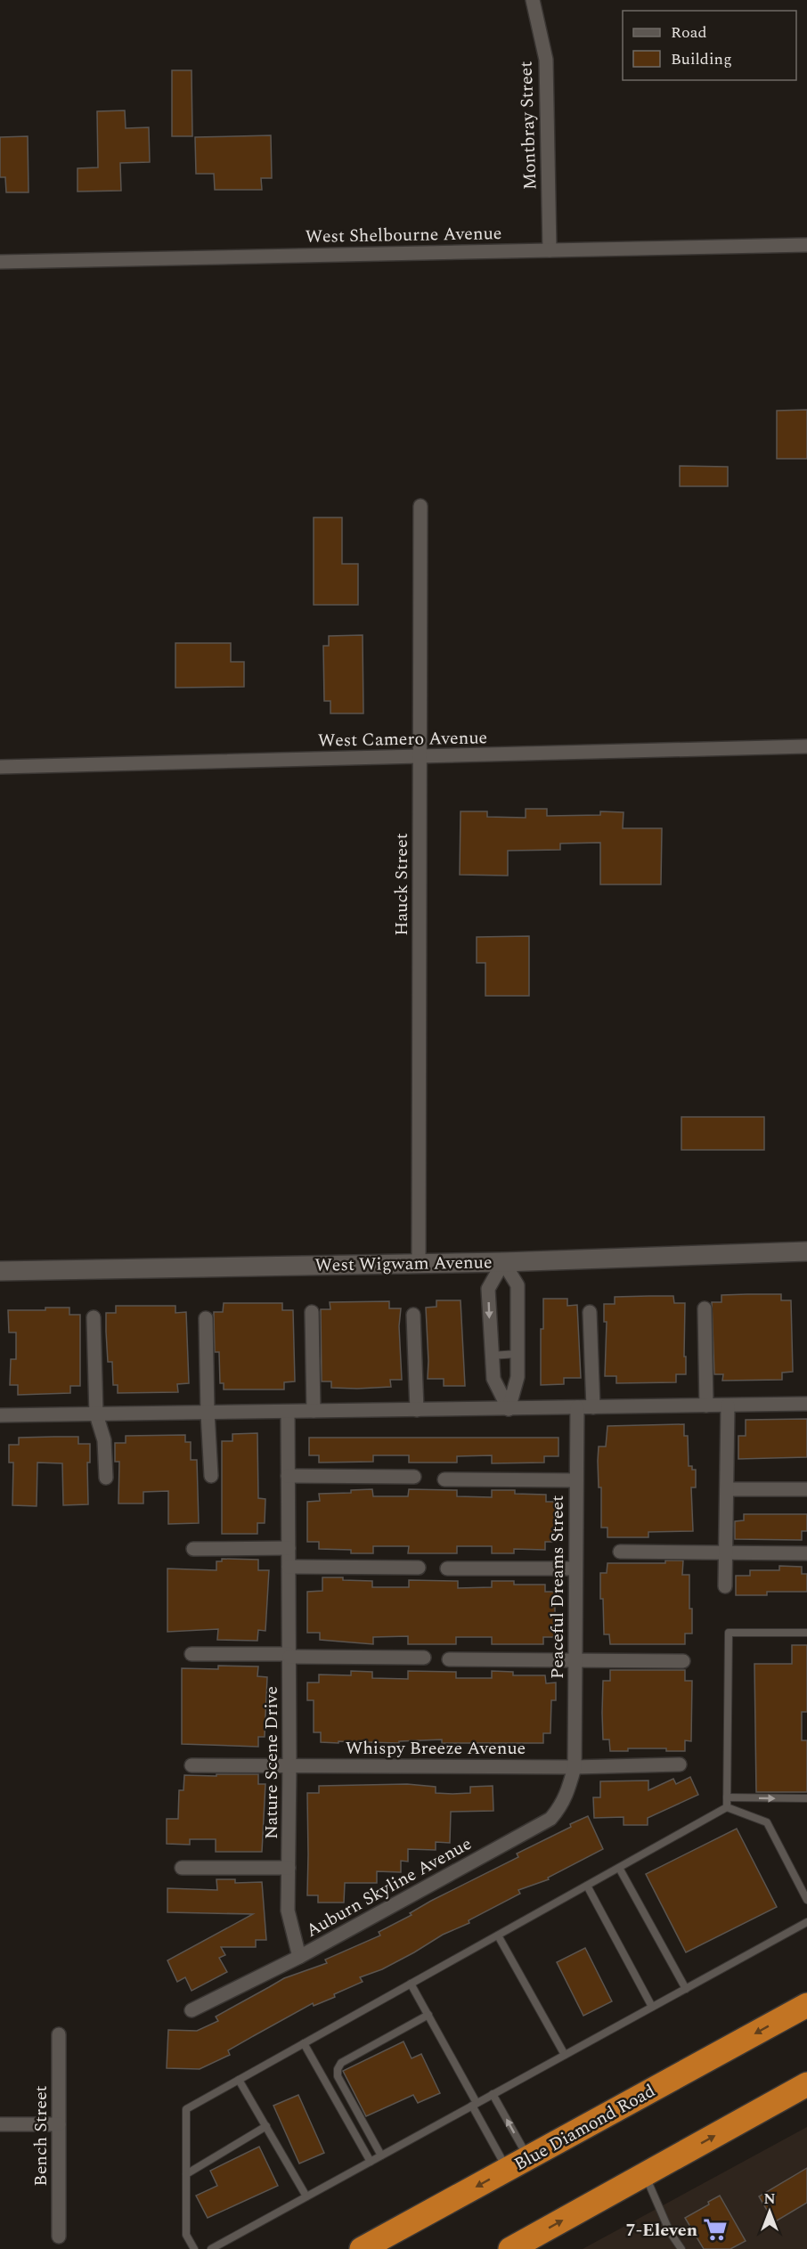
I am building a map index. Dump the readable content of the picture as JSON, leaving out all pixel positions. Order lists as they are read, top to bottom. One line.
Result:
{"streets":{"highway":["Blue Diamond Road"],"street":["Montbray Street","West Shelbourne Avenue","West Camero Avenue","Hauck Street","West Wigwam Avenue","Peaceful Dreams Street","Whispy Breeze Avenue","Nature Scene Drive","Auburn Skyline Avenue","Bench Street"]},"crossings":[["Montbray Street","West Shelbourne Avenue"],["West Camero Avenue","Hauck Street"],["Hauck Street","West Wigwam Avenue"],["Peaceful Dreams Street","Whispy Breeze Avenue"],["Peaceful Dreams Street","Auburn Skyline Avenue"],["Whispy Breeze Avenue","Nature Scene Drive"],["Whispy Breeze Avenue","Auburn Skyline Avenue"],["Nature Scene Drive","Auburn Skyline Avenue"]],"places":{"supermarket":["7-Eleven"]},"legend":["Road","Building"],"north":"top"}
